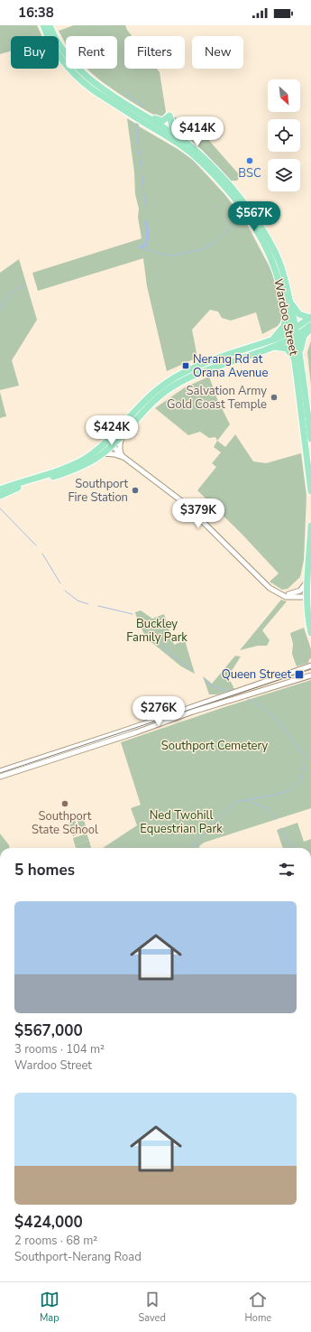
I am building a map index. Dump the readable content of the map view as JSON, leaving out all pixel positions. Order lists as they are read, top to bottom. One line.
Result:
{"streets":{"main road":["Wardoo Street"]},"parks":["Buckley Family Park","Southport Cemetery","Ned Twohill Equestrian Park"],"places":{"other":["BSC","Salvation Army Gold Coast Temple","Southport Fire Station","Southport State School"],"transit":["Nerang Rd at Orana Avenue","Queen Street"]},"north":"bottom right","page":{"status":"16:38","chip":["Buy","Rent","Filters","New"],"price":["$414K","$567K","$424K","$379K","$276K"],"heading":"5 homes","list":[{"name":"$567,000","note":"3 rooms · 104 m² · Wardoo Street"},{"name":"$424,000","note":"2 rooms · 68 m² · Southport-Nerang Road"}],"tabs":["Map","Saved","Home"]}}
